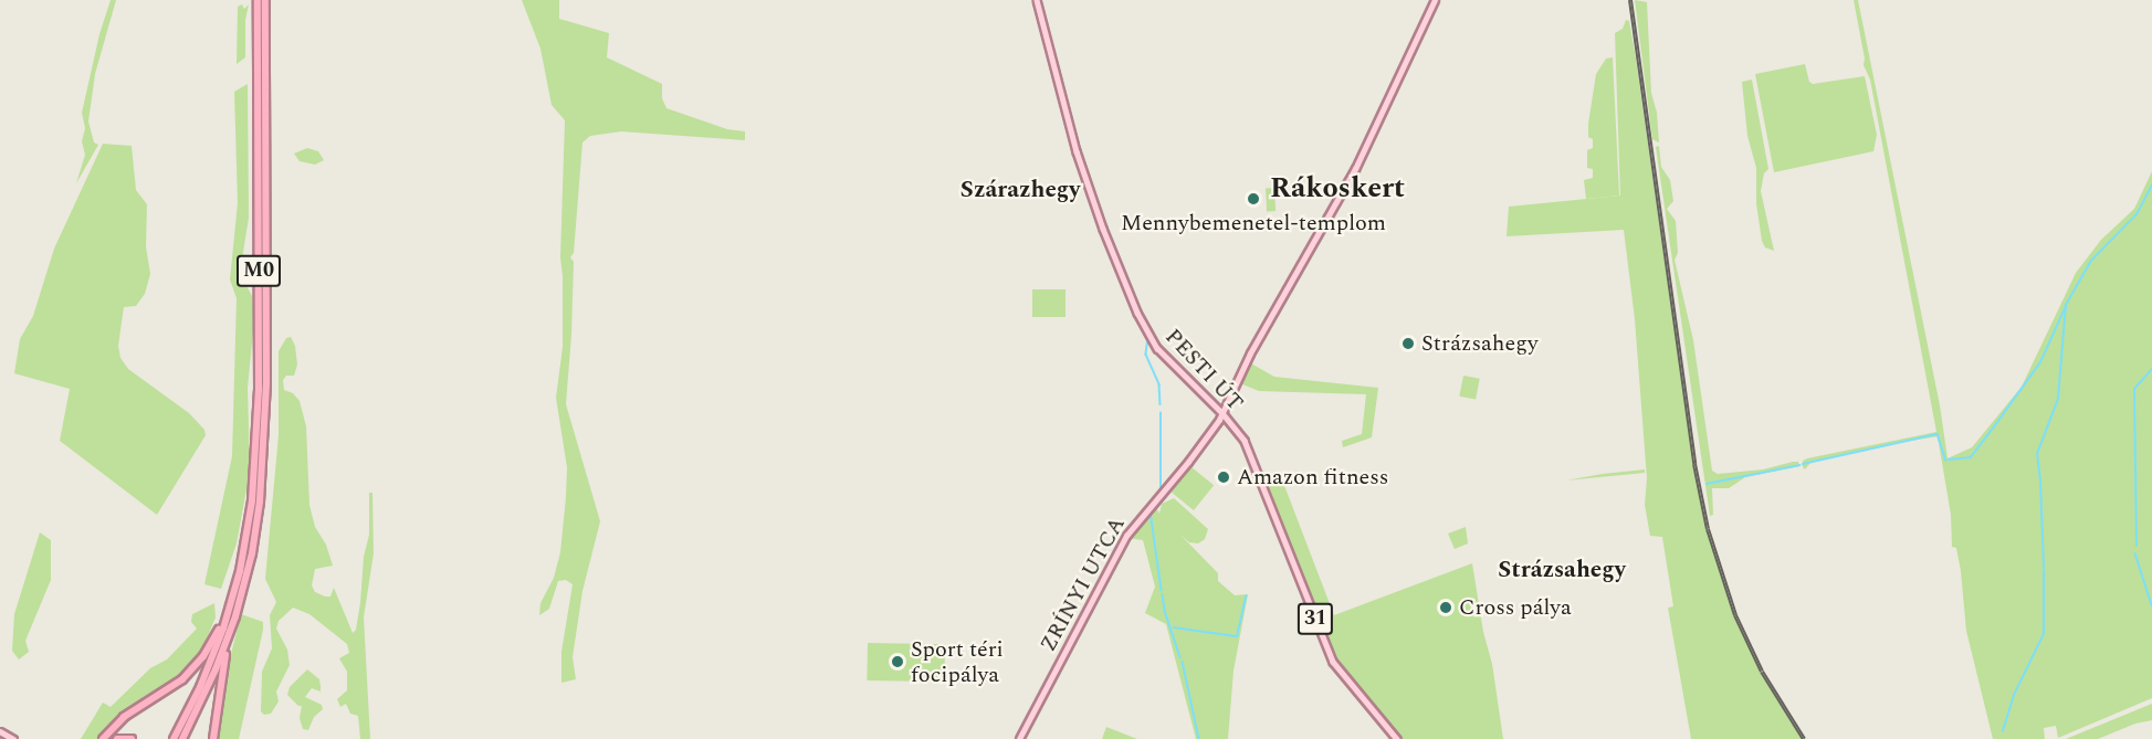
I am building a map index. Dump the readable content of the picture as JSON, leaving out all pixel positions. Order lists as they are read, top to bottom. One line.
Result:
{"streets":{"highway":["M0"],"main road":["PESTI ÚT","ZRÍNYI UTCA","31"]},"crossings":[["PESTI ÚT","ZRÍNYI UTCA"]],"districts":["Rákoskert","Szárazhegy","Strázsahegy"],"places":["Mennybemenetel-templom","Strázsahegy","Amazon fitness","Cross pálya","Sport téri focipálya"]}
